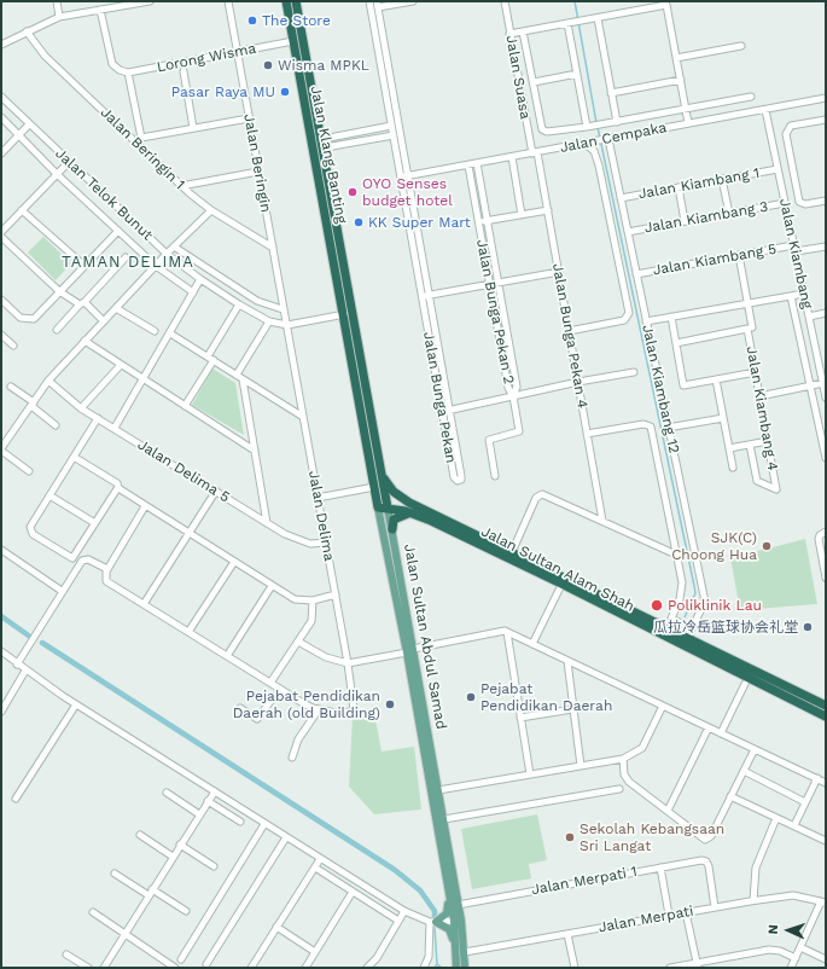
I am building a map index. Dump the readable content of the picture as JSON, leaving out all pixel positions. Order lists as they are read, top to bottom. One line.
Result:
{"streets":{"highway":["Jalan Klang Banting","Jalan Sultan Alam Shah","Jalan Sultan Abdul Samad"],"street":["Lorong Wisma","Jalan Suasa","Jalan Cempaka","Jalan Beringin 1","Jalan Beringin","Jalan Kiambang 1","Jalan Telok Bunut","Jalan Kiambang 3","Jalan Kiambang","Jalan Kiambang 5","Jalan Bunga Pekan 2","Jalan Bunga Pekan 4","Jalan Kiambang 12","Jalan Bunga Pekan","Jalan Kiambang 4","Jalan Delima 5","Jalan Delima","Jalan Merpati 1","Jalan Merpati"]},"crossings":[["Lorong Wisma","Jalan Klang Banting"],["Lorong Wisma","Jalan Beringin"],["Jalan Suasa","Jalan Cempaka"],["Jalan Suasa","Jalan Bunga Pekan 4"],["Jalan Cempaka","Jalan Kiambang"],["Jalan Cempaka","Jalan Bunga Pekan 2"],["Jalan Cempaka","Jalan Bunga Pekan 4"],["Jalan Cempaka","Jalan Kiambang 12"],["Jalan Cempaka","Jalan Bunga Pekan"],["Jalan Beringin 1","Jalan Beringin"],["Jalan Klang Banting","Jalan Telok Bunut"],["Jalan Klang Banting","Jalan Sultan Abdul Samad"],["Jalan Beringin","Jalan Telok Bunut"],["Jalan Beringin","Jalan Delima"],["Jalan Kiambang 1","Jalan Kiambang"],["Jalan Kiambang 1","Jalan Kiambang 12"],["Jalan Telok Bunut","Jalan Delima"],["Jalan Telok Bunut","Jalan Sultan Abdul Samad"],["Jalan Kiambang 3","Jalan Kiambang"],["Jalan Kiambang 3","Jalan Kiambang 12"],["Jalan Kiambang","Jalan Kiambang 5"],["Jalan Kiambang 5","Jalan Kiambang 12"],["Jalan Kiambang 5","Jalan Kiambang 4"],["Jalan Kiambang 12","Jalan Sultan Alam Shah"],["Jalan Delima 5","Jalan Delima"],["Jalan Sultan Alam Shah","Jalan Sultan Abdul Samad"],["Jalan Sultan Abdul Samad","Jalan Merpati 1"],["Jalan Sultan Abdul Samad","Jalan Merpati"],["Jalan Merpati 1","Jalan Merpati"]],"districts":["TAMAN DELIMA"],"places":["The Store","Wisma MPKL","Pasar Raya MU","OYO Senses budget hotel","KK Super Mart","SJK(C) Choong Hua","Poliklinik Lau","瓜拉冷岳篮球协会礼堂","Pejabat Pendidikan Daerah","Pejabat Pendidikan Daerah (old Building)","Sekolah Kebangsaan Sri Langat"],"north":"left"}
